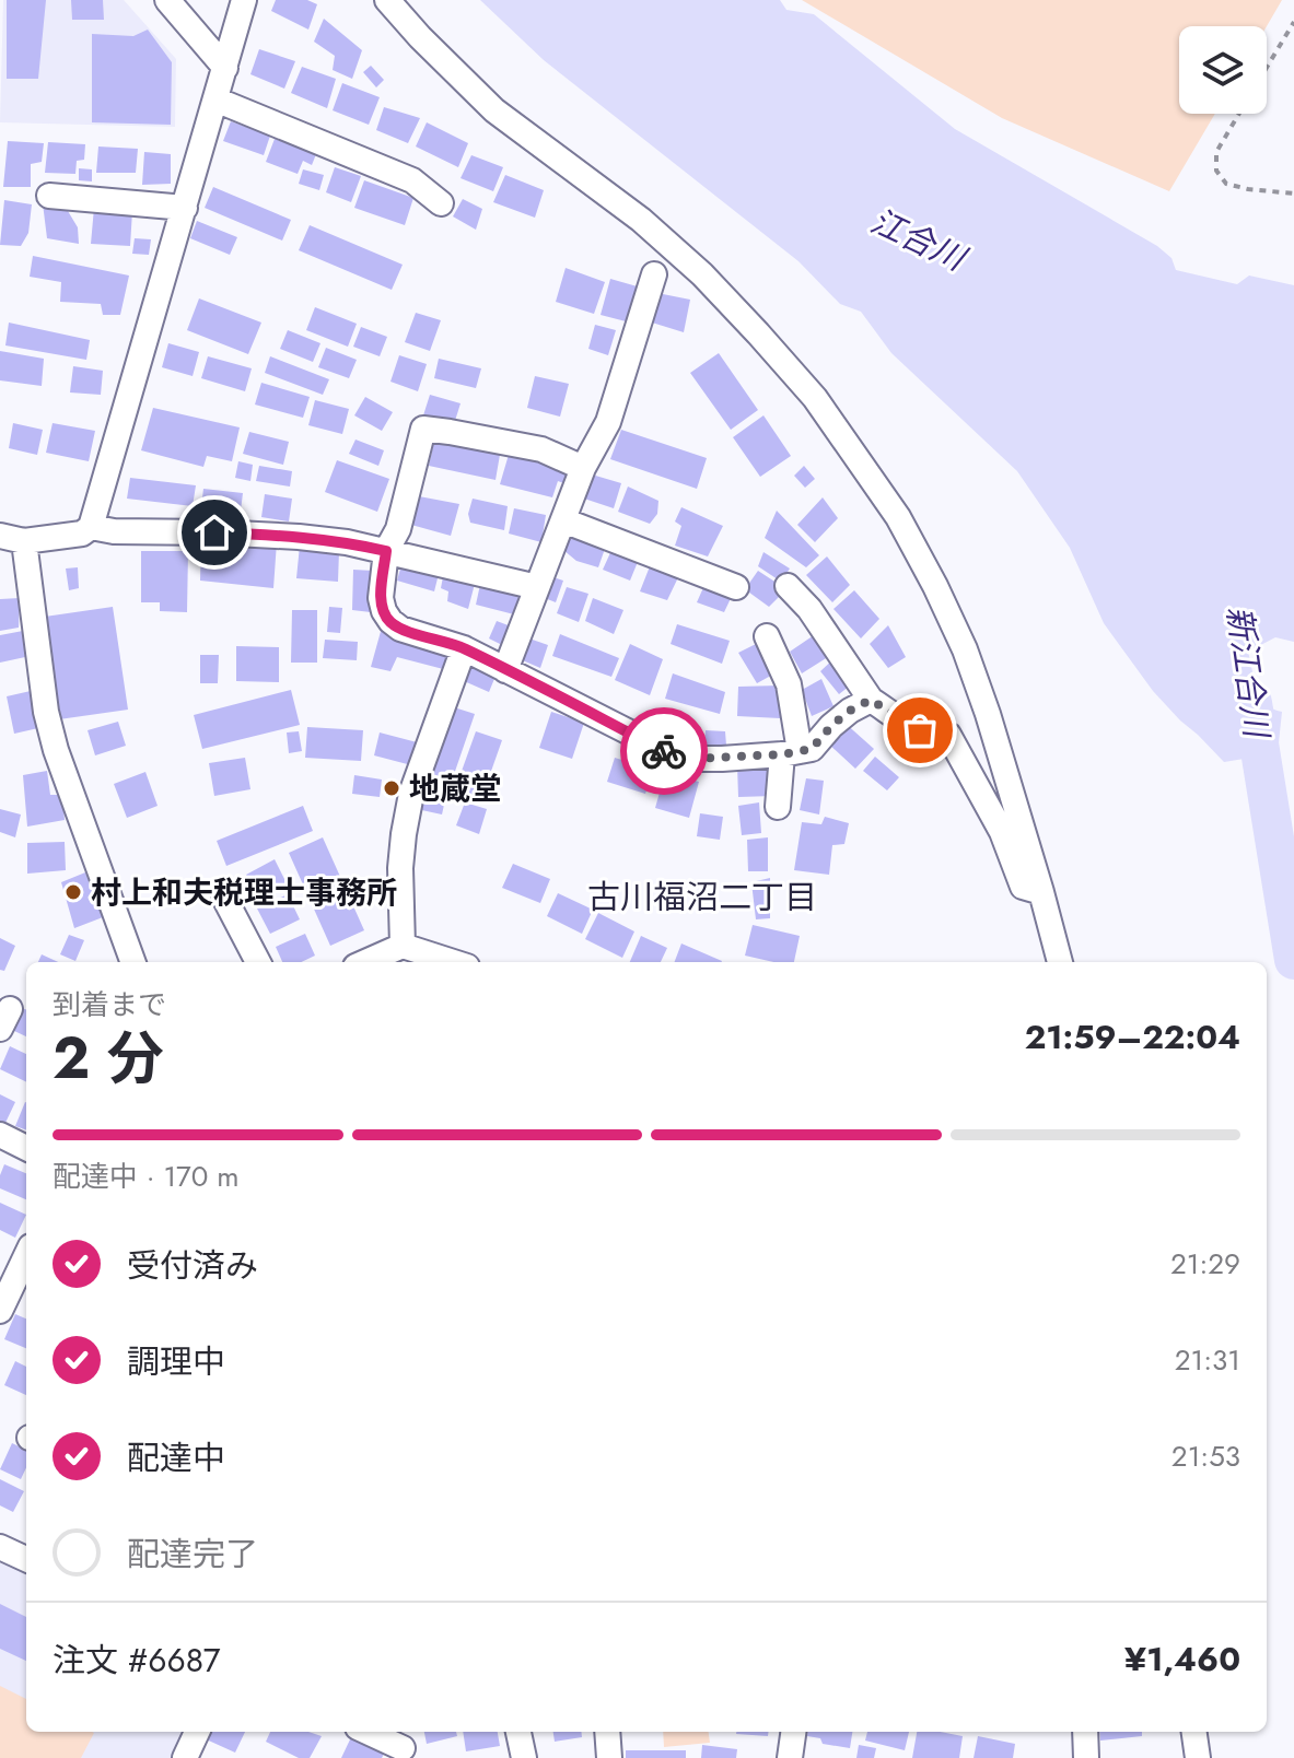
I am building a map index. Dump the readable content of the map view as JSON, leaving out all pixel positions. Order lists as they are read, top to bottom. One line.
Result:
{"districts":["古川福沼二丁目"],"water":["江合川","新江合川"],"places":["地蔵堂","村上和夫税理士事務所"],"page":{"heading":["2 分","到着まで","21:59–22:04"],"panel":["注文 #6687","¥1,460"],"bar":"配達中 · 170 m","list":[["受付済み","21:29"],["調理中","21:31"],["配達中","21:53"],"配達完了"]}}
